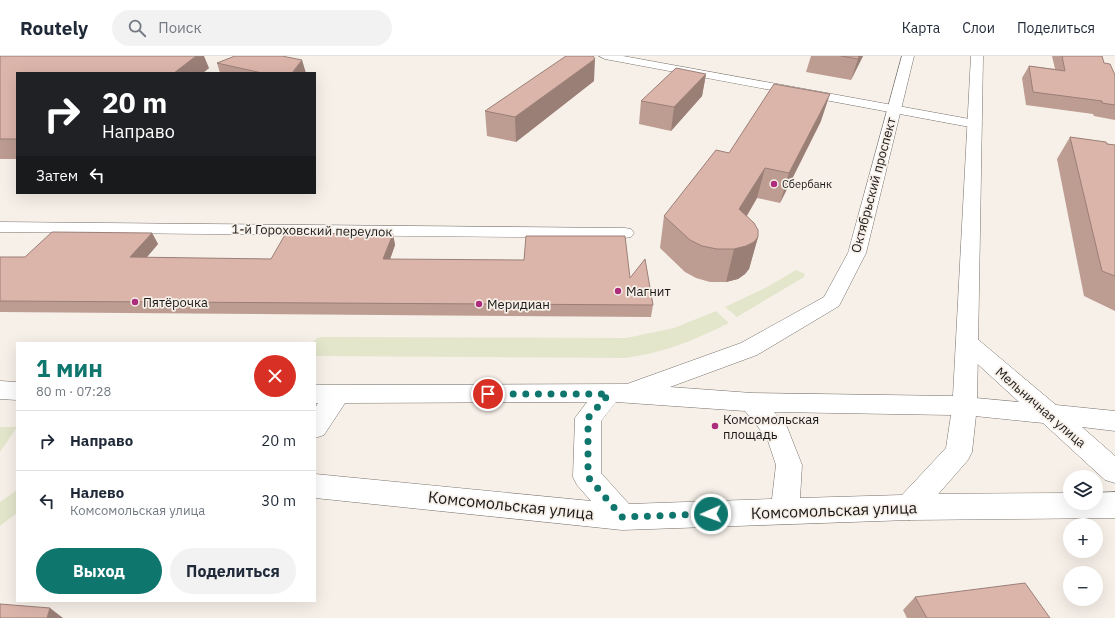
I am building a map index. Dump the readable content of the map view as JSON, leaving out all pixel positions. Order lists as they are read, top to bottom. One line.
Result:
{"streets":{"main road":["Октябрьский проспект","1-й Гороховский переулок","Мельничная улица","Комсомольская улица"]},"places":["Сбербанк","Магнит","Пятёрочка","Меридиан","Комсомольская площадь"],"page":{"header":"Routely","search":"Поиск","nav":["Карта","Слои","Поделиться"],"turn":["20 m","Направо"],"then":"Затем","heading":["1 мин","80 m · 07:28"],"list":[{"name":"Направо","value":"20 m"},{"name":"Налево","note":"Комсомольская улица","value":"30 m"}],"map_buttons":["+","−"],"buttons":["Выход","Поделиться"]}}
